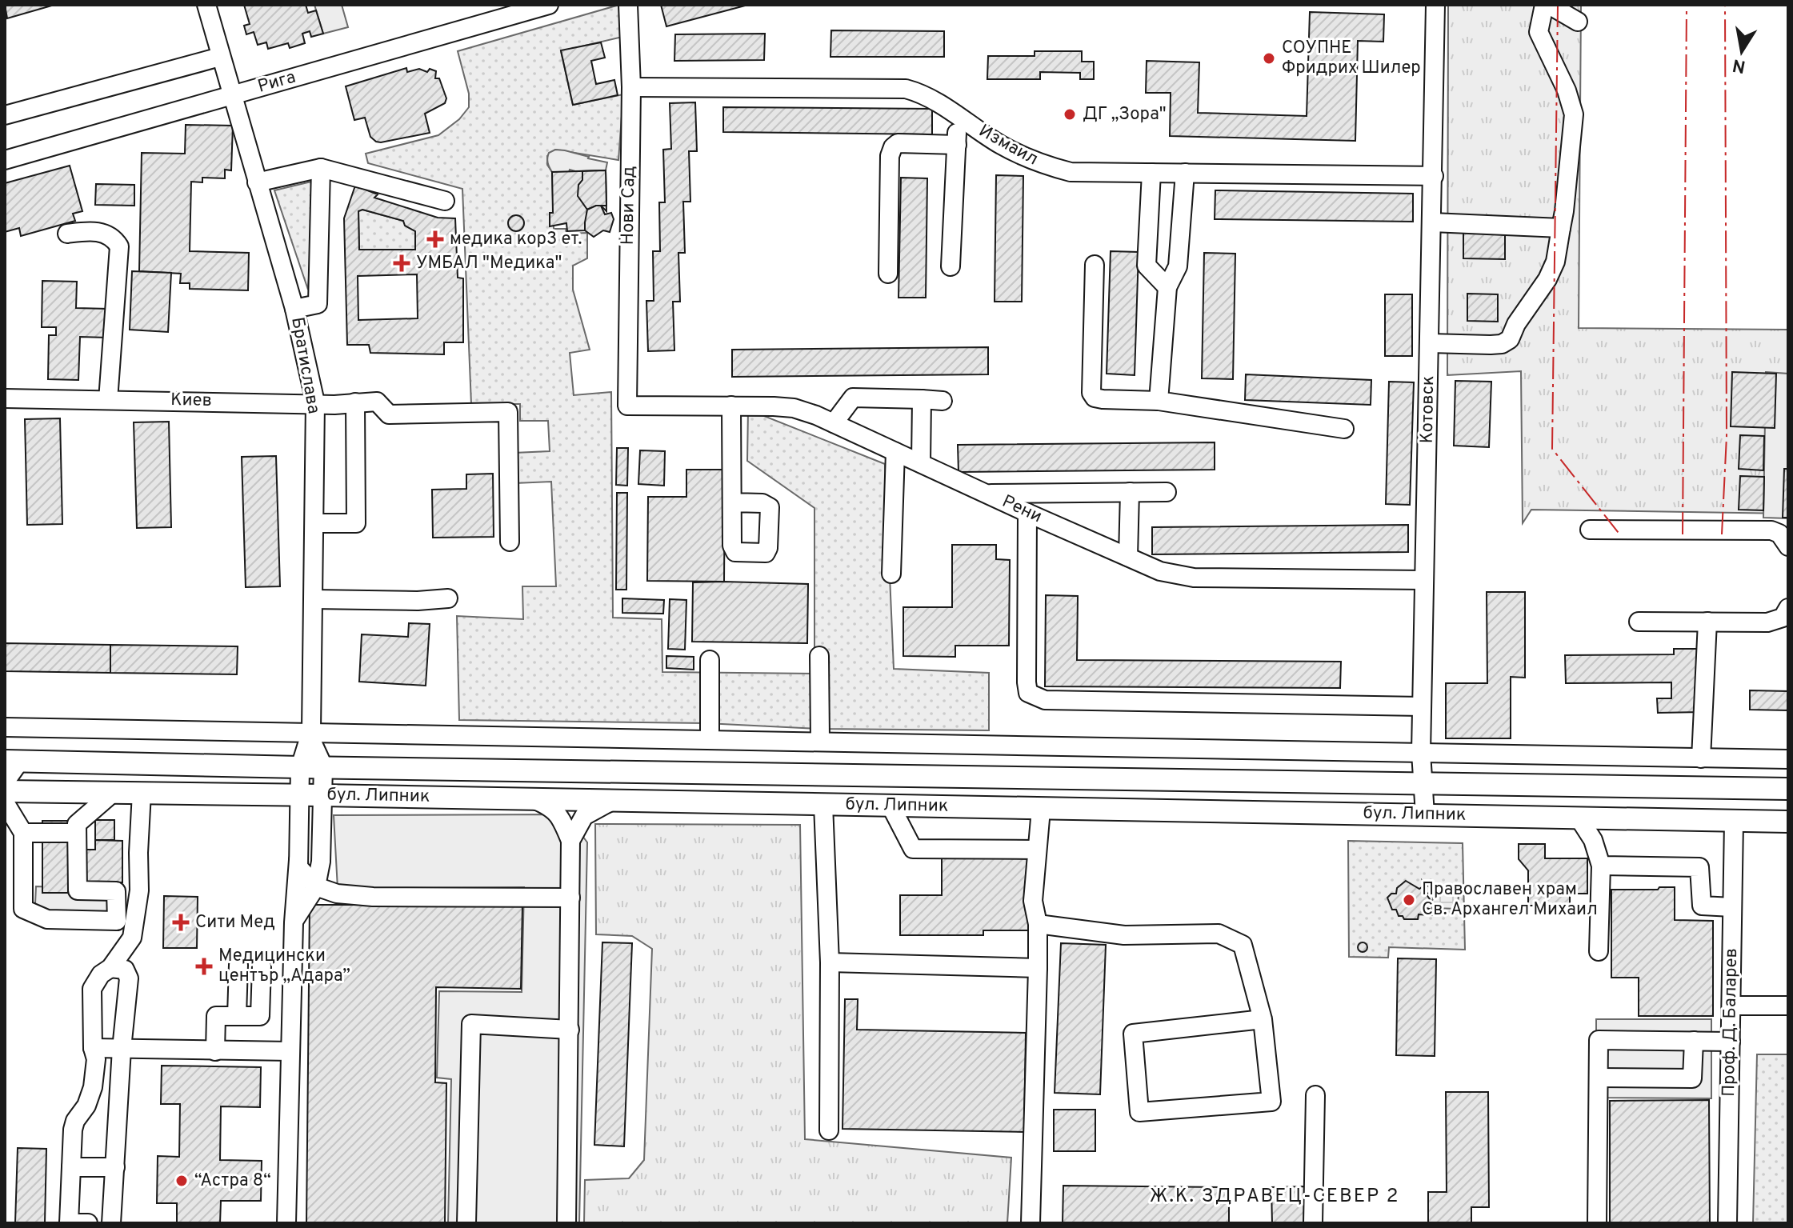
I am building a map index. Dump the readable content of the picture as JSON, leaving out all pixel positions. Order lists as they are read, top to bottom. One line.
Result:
{"streets":{"main road":["бул. Липник"],"street":["Рига","Измаил","Нови Сад","Братислава","Киев","Котовск","Рени","Проф. Д. Баларев"]},"crossings":[["Рига","Братислава"],["Измаил","Нови Сад"],["Измаил","Котовск"],["Нови Сад","Рени"],["Братислава","Киев"],["Котовск","Рени"],["Котовск","бул. Липник"],["бул. Липник","Проф. Д. Баларев"]],"districts":["Ж.К. ЗДРАВЕЦ-СЕВЕР 2"],"places":{"other":["СОУПНЕ Фридрих Шилер","ДГ „Зора\"","Православен храм Св. Архангел Михаил","“Астра 8“"],"health":["медика кор3 ет.","УМБАЛ \"Медика\"","Сити Мед","Медицински център „Адара”"]},"north":"bottom"}
